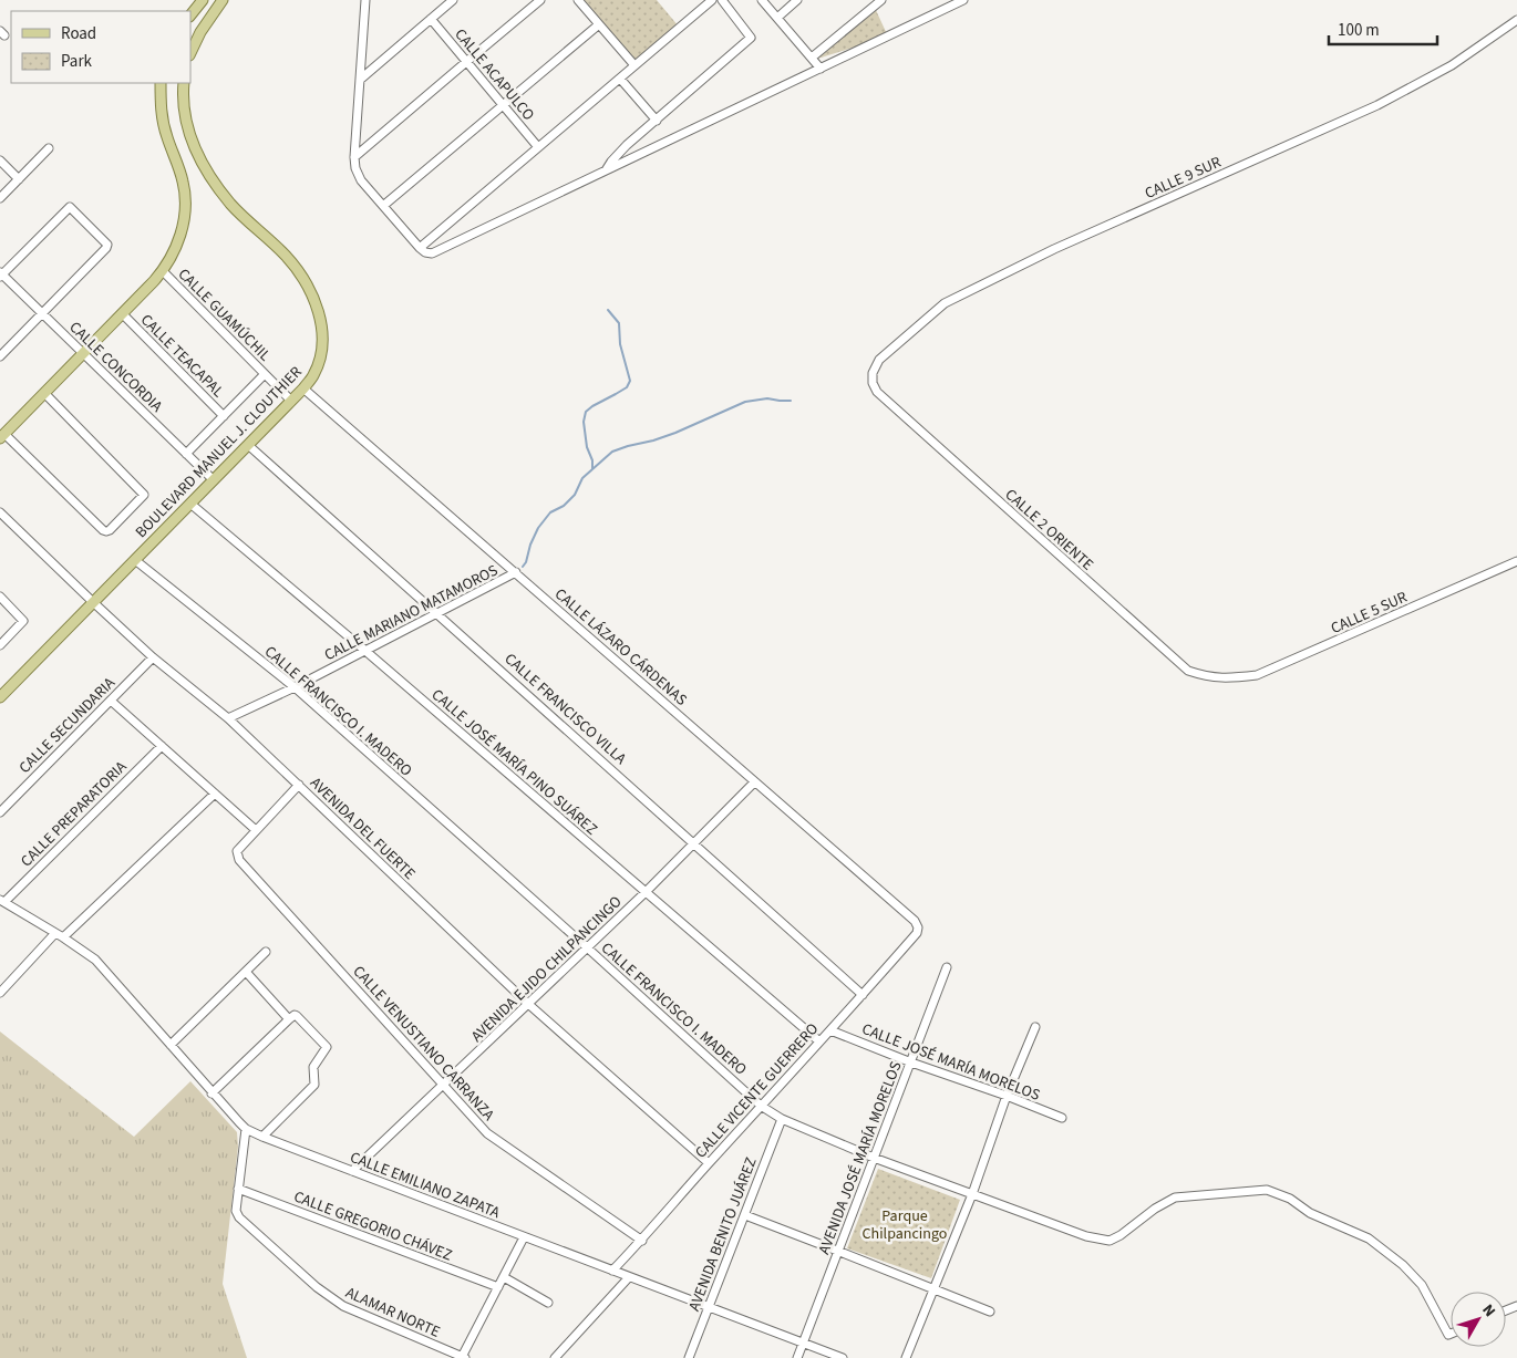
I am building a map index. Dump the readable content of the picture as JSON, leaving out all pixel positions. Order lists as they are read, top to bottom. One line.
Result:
{"streets":{"main road":["BOULEVARD MANUEL J. CLOUTHIER"],"street":["CALLE ACAPULCO","CALLE 9 SUR","CALLE GUAMÚCHIL","CALLE TEACAPAL","CALLE CONCORDIA","CALLE 2 ORIENTE","CALLE MARIANO MATAMOROS","CALLE 5 SUR","CALLE LÁZARO CÁRDENAS","CALLE FRANCISCO VILLA","CALLE FRANCISCO I. MADERO","CALLE SECUNDARIA","CALLE JOSÉ MARÍA PINO SUÁREZ","CALLE PREPARATORIA","AVENIDA DEL FUERTE","AVENIDA EJIDO CHILPANCINGO","CALLE VENUSTIANO CARRANZA","CALLE JOSÉ MARÍA MORELOS","CALLE VICENTE GUERRERO","AVENIDA JOSÉ MARÍA MORELOS","CALLE EMILIANO ZAPATA","CALLE GREGORIO CHÁVEZ","AVENIDA BENITO JUÁREZ","ALAMAR NORTE"]},"crossings":[["CALLE 9 SUR","CALLE 2 ORIENTE"],["CALLE GUAMÚCHIL","BOULEVARD MANUEL J. CLOUTHIER"],["CALLE CONCORDIA","BOULEVARD MANUEL J. CLOUTHIER"],["BOULEVARD MANUEL J. CLOUTHIER","CALLE LÁZARO CÁRDENAS"],["BOULEVARD MANUEL J. CLOUTHIER","CALLE FRANCISCO VILLA"],["BOULEVARD MANUEL J. CLOUTHIER","CALLE FRANCISCO I. MADERO"],["BOULEVARD MANUEL J. CLOUTHIER","CALLE JOSÉ MARÍA PINO SUÁREZ"],["BOULEVARD MANUEL J. CLOUTHIER","AVENIDA DEL FUERTE"],["CALLE 2 ORIENTE","CALLE 5 SUR"],["CALLE MARIANO MATAMOROS","CALLE LÁZARO CÁRDENAS"],["CALLE MARIANO MATAMOROS","CALLE FRANCISCO VILLA"],["CALLE MARIANO MATAMOROS","CALLE FRANCISCO I. MADERO"],["CALLE MARIANO MATAMOROS","CALLE JOSÉ MARÍA PINO SUÁREZ"],["CALLE MARIANO MATAMOROS","AVENIDA DEL FUERTE"],["CALLE LÁZARO CÁRDENAS","AVENIDA EJIDO CHILPANCINGO"],["CALLE LÁZARO CÁRDENAS","CALLE VICENTE GUERRERO"],["CALLE FRANCISCO VILLA","AVENIDA EJIDO CHILPANCINGO"],["CALLE FRANCISCO VILLA","CALLE VICENTE GUERRERO"],["CALLE FRANCISCO I. MADERO","AVENIDA EJIDO CHILPANCINGO"],["CALLE FRANCISCO I. MADERO","CALLE VICENTE GUERRERO"],["CALLE FRANCISCO I. MADERO","AVENIDA JOSÉ MARÍA MORELOS"],["CALLE FRANCISCO I. MADERO","AVENIDA BENITO JUÁREZ"],["CALLE SECUNDARIA","AVENIDA DEL FUERTE"],["CALLE JOSÉ MARÍA PINO SUÁREZ","AVENIDA EJIDO CHILPANCINGO"],["CALLE JOSÉ MARÍA PINO SUÁREZ","CALLE VICENTE GUERRERO"],["CALLE PREPARATORIA","CALLE EMILIANO ZAPATA"],["AVENIDA DEL FUERTE","AVENIDA EJIDO CHILPANCINGO"],["AVENIDA DEL FUERTE","CALLE VICENTE GUERRERO"],["AVENIDA EJIDO CHILPANCINGO","CALLE VENUSTIANO CARRANZA"],["AVENIDA EJIDO CHILPANCINGO","CALLE EMILIANO ZAPATA"],["CALLE VENUSTIANO CARRANZA","CALLE VICENTE GUERRERO"],["CALLE JOSÉ MARÍA MORELOS","CALLE VICENTE GUERRERO"],["CALLE JOSÉ MARÍA MORELOS","AVENIDA JOSÉ MARÍA MORELOS"],["CALLE VICENTE GUERRERO","CALLE EMILIANO ZAPATA"],["AVENIDA JOSÉ MARÍA MORELOS","CALLE EMILIANO ZAPATA"],["CALLE EMILIANO ZAPATA","AVENIDA BENITO JUÁREZ"],["CALLE GREGORIO CHÁVEZ","ALAMAR NORTE"]],"parks":["Parque Chilpancingo"],"legend":["Road","Park"],"scale_bar":"100 m","north":"top right"}
